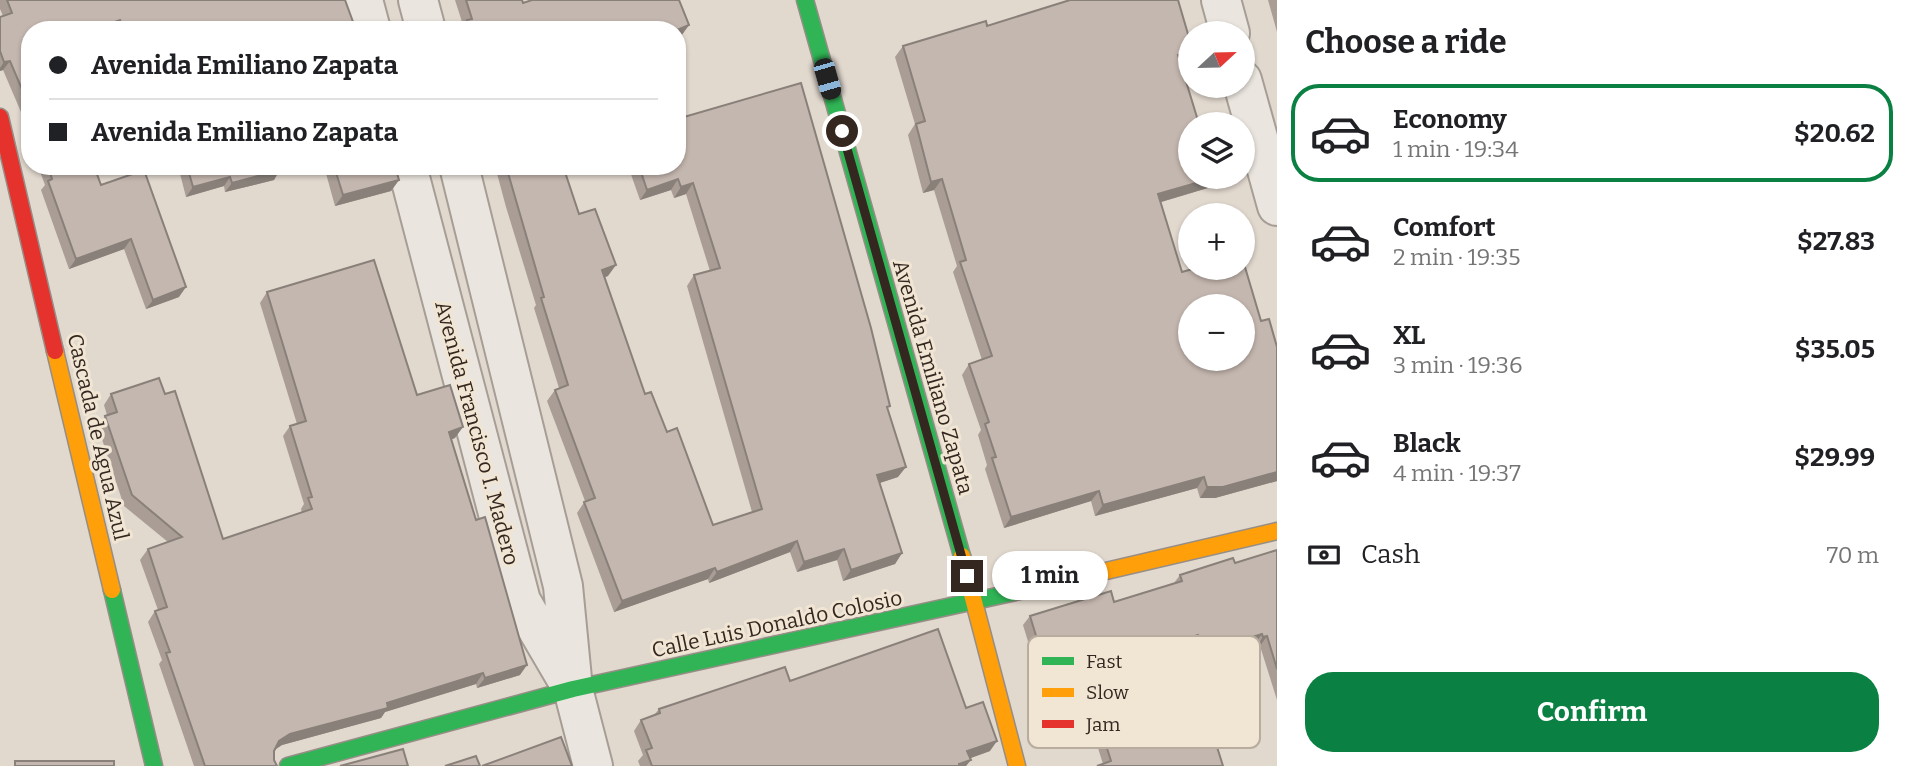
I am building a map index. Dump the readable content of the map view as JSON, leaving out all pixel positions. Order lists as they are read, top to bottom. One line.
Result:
{"streets":{"street":["Avenida Emiliano Zapata","Avenida Francisco I. Madero","Cascada de Agua Azul","Calle Luis Donaldo Colosio"]},"crossings":[["Avenida Emiliano Zapata","Calle Luis Donaldo Colosio"],["Avenida Francisco I. Madero","Calle Luis Donaldo Colosio"]],"legend":["Fast","Slow","Jam"],"north":"right","page":{"heading":"Choose a ride","map_buttons":["+","−"],"banner":["Avenida Emiliano Zapata","Avenida Emiliano Zapata"],"list":[{"name":"Economy","note":"1 min · 19:34","value":"$20.62"},{"name":"Comfort","note":"2 min · 19:35","value":"$27.83"},{"name":"XL","note":"3 min · 19:36","value":"$35.05"},{"name":"Black","note":"4 min · 19:37","value":"$29.99"}],"pay":["Cash","70 m"],"bubble":"1 min","buttons":"Confirm"}}
